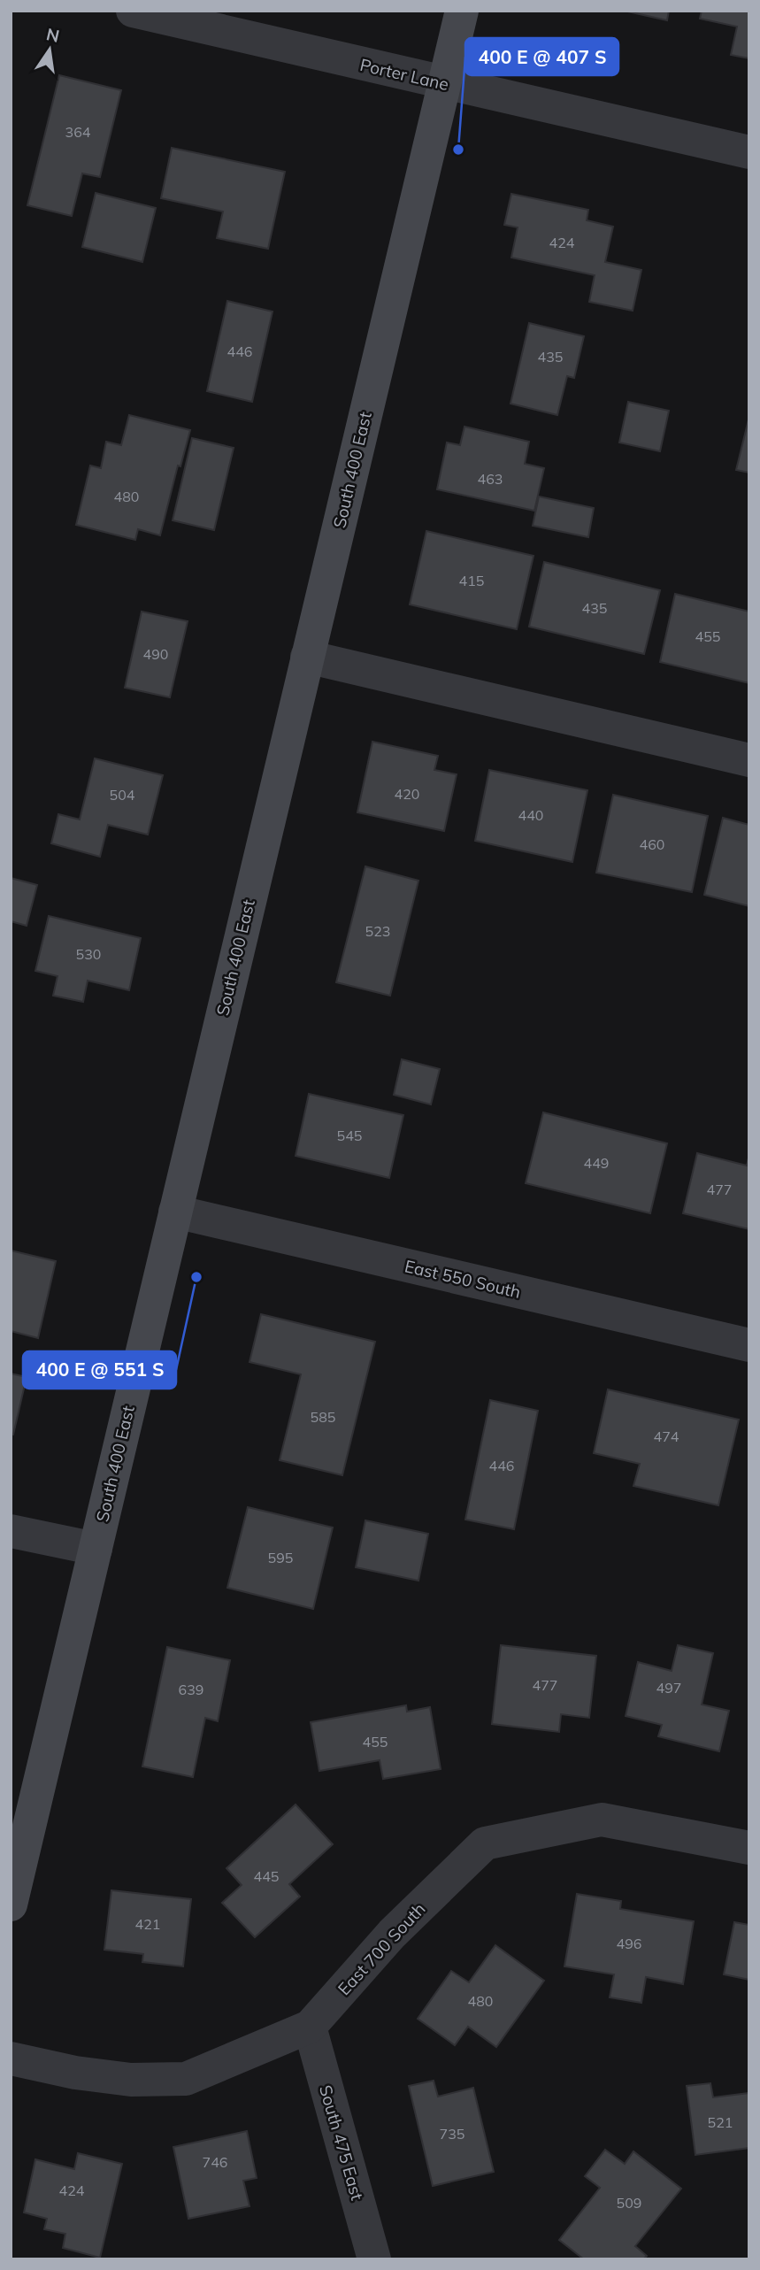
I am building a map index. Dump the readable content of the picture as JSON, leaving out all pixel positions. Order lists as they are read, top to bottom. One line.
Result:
{"streets":{"street":["Porter Lane","South 400 East","East 550 South","East 700 South","South 475 East"]},"crossings":[["Porter Lane","South 400 East"],["South 400 East","East 550 South"],["East 700 South","South 475 East"]],"places":["400 E @ 407 S","400 E @ 551 S"],"house_numbers":["364","424","446","435","463","480","415","435","455","490","420","504","440","460","523","530","545","449","477","585","474","446","595","477","497","639","455","445","421","496","480","521","735","746","424","509"],"north":"top"}
